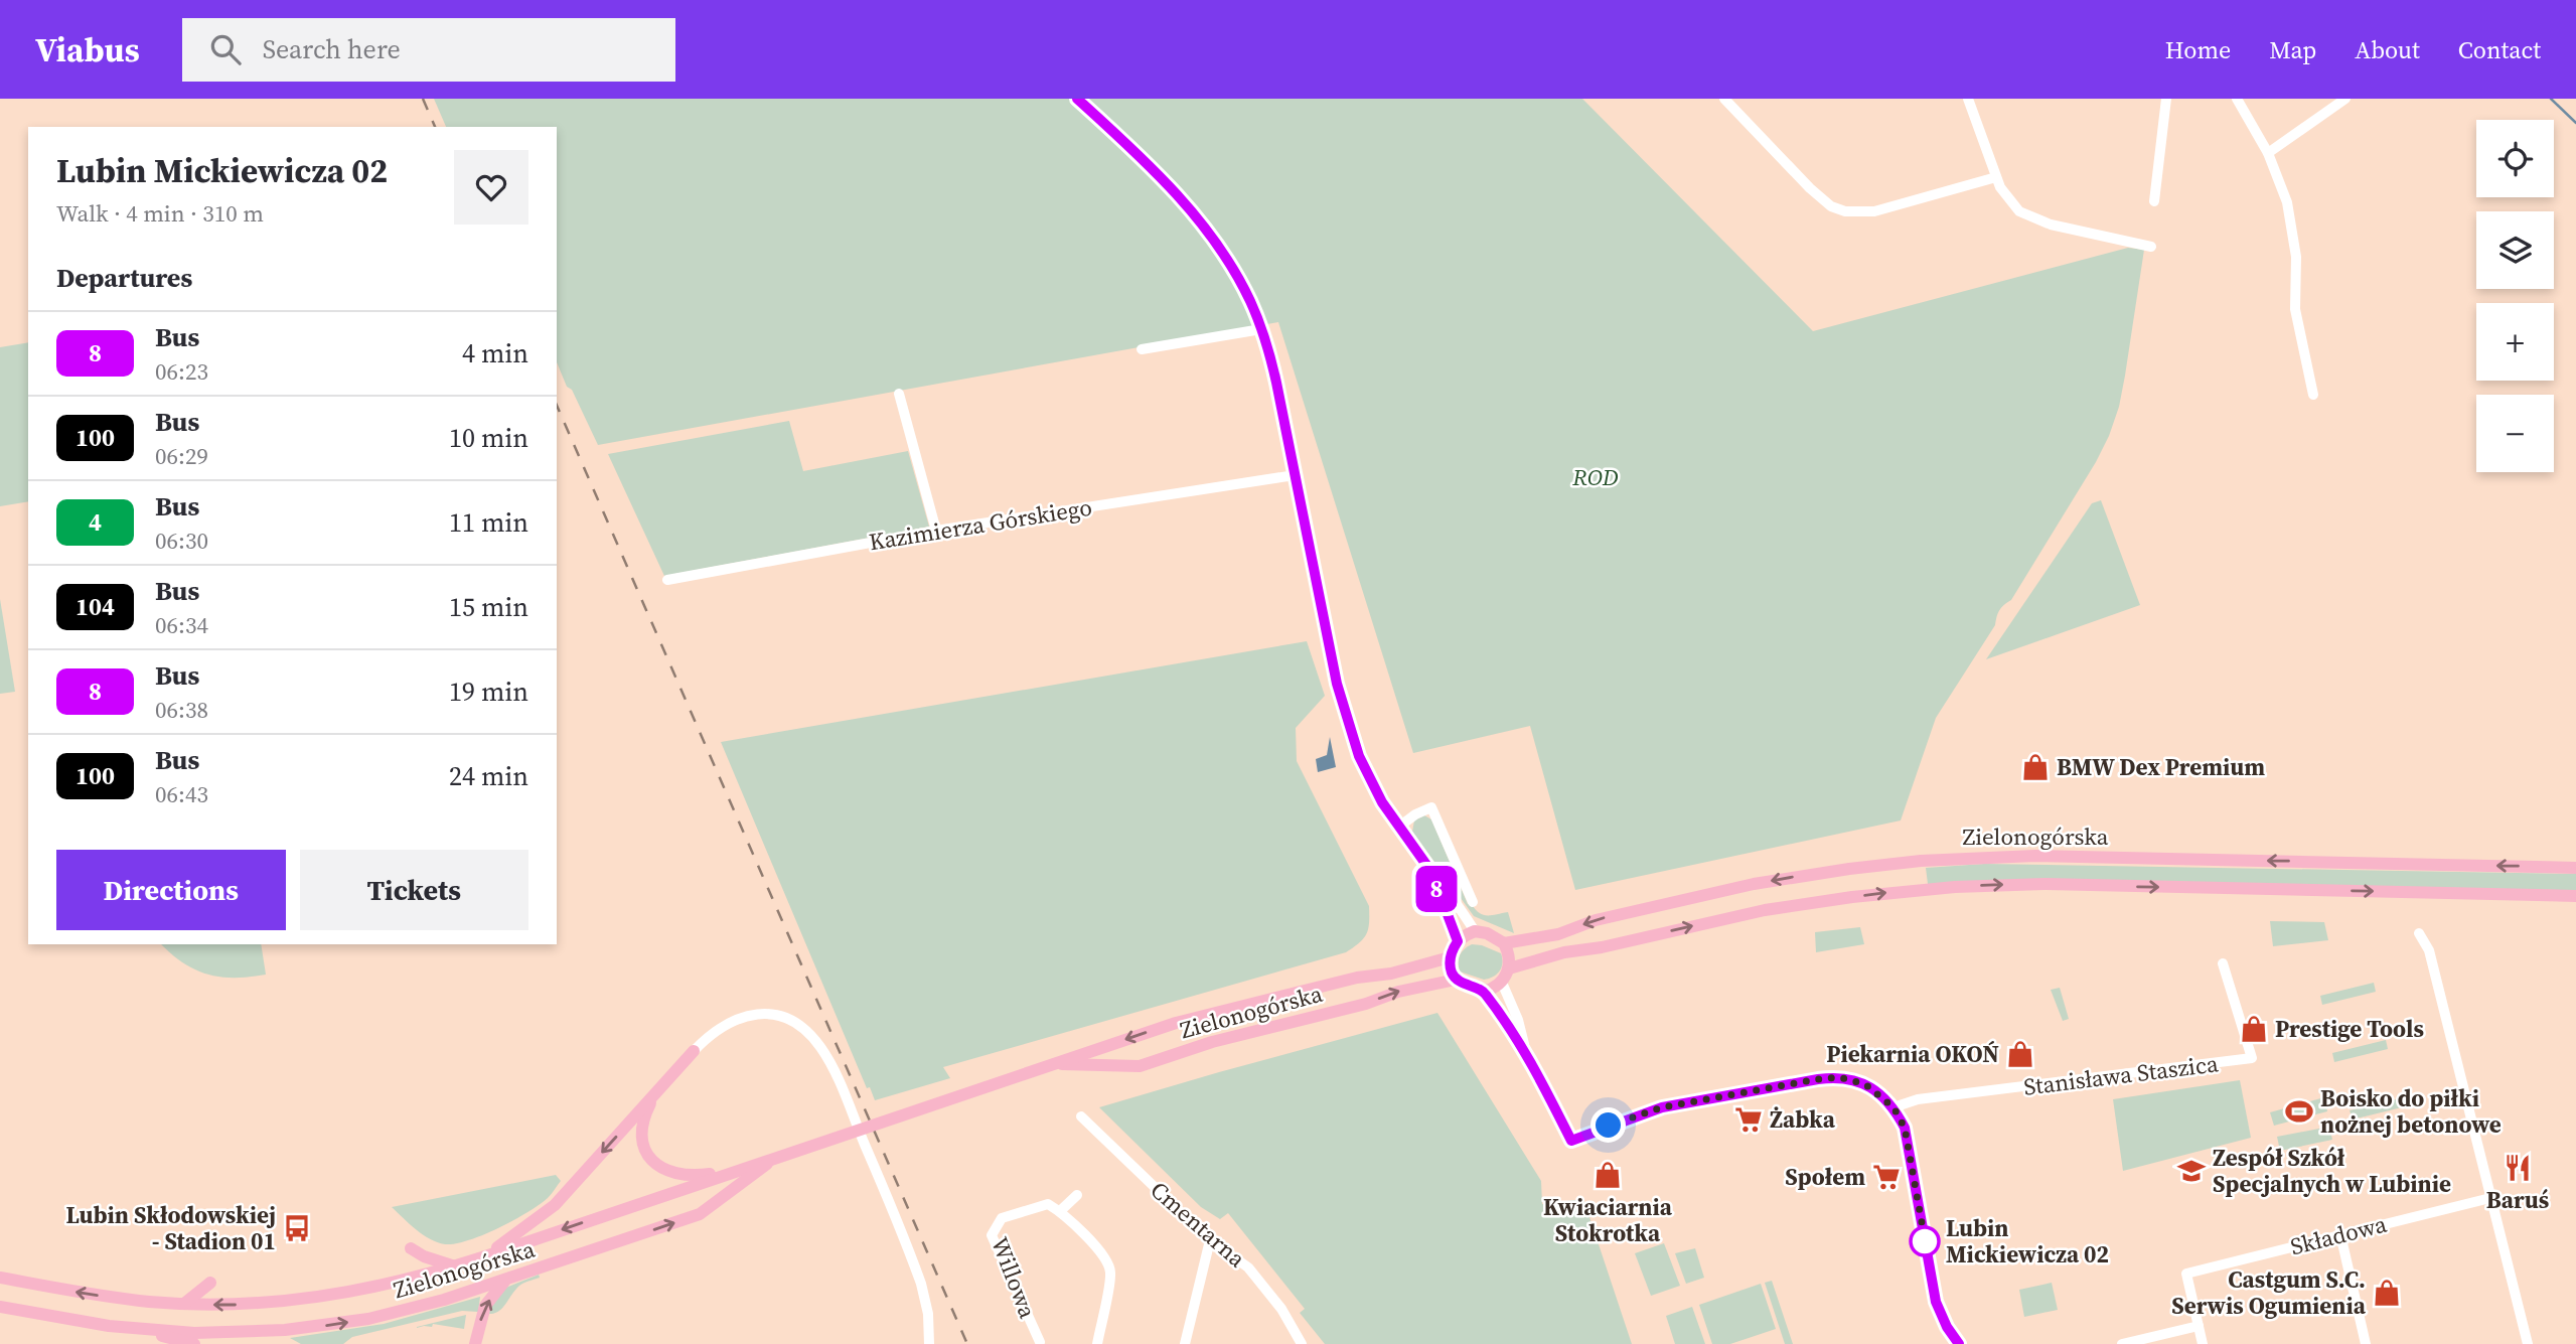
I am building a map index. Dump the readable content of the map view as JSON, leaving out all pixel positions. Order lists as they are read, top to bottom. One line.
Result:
{"streets":{"main road":["Zielonogórska"],"street":["Kazimierza Górskiego","Stanisława Staszica","Cmentarna","Składowa","Willowa"]},"parks":["ROD"],"places":{"shop":["BMW Dex Premium","Prestige Tools","Piekarnia OKOŃ","Kwiaciarnia Stokrotka","Castgum S.C. Serwis Ogumienia"],"sports":["Boisko do piłki nożnej betonowe"],"supermarket":["Żabka","Społem"],"restaurant":["Baruś"],"school or university":["Zespół Szkół Specjalnych w Lubinie"],"bus stop":["Lubin Skłodowskiej - Stadion 01"],"other":["Lubin Mickiewicza 02"]},"lines":["bus line 8"],"page":{"header":"Viabus","search":"Search here","nav":["Home","Map","About","Contact"],"on_map":"8","map_buttons":["+","−"],"heading":[["Lubin Mickiewicza 02","Walk · 4 min · 310 m"],"Departures"],"list":[{"mark":"8","name":"Bus","note":"06:23","value":"4 min"},{"mark":"100","name":"Bus","note":"06:29","value":"10 min"},{"mark":"4","name":"Bus","note":"06:30","value":"11 min"},{"mark":"104","name":"Bus","note":"06:34","value":"15 min"},{"mark":"8","name":"Bus","note":"06:38","value":"19 min"},{"mark":"100","name":"Bus","note":"06:43","value":"24 min"}],"buttons":["Directions","Tickets"]}}
